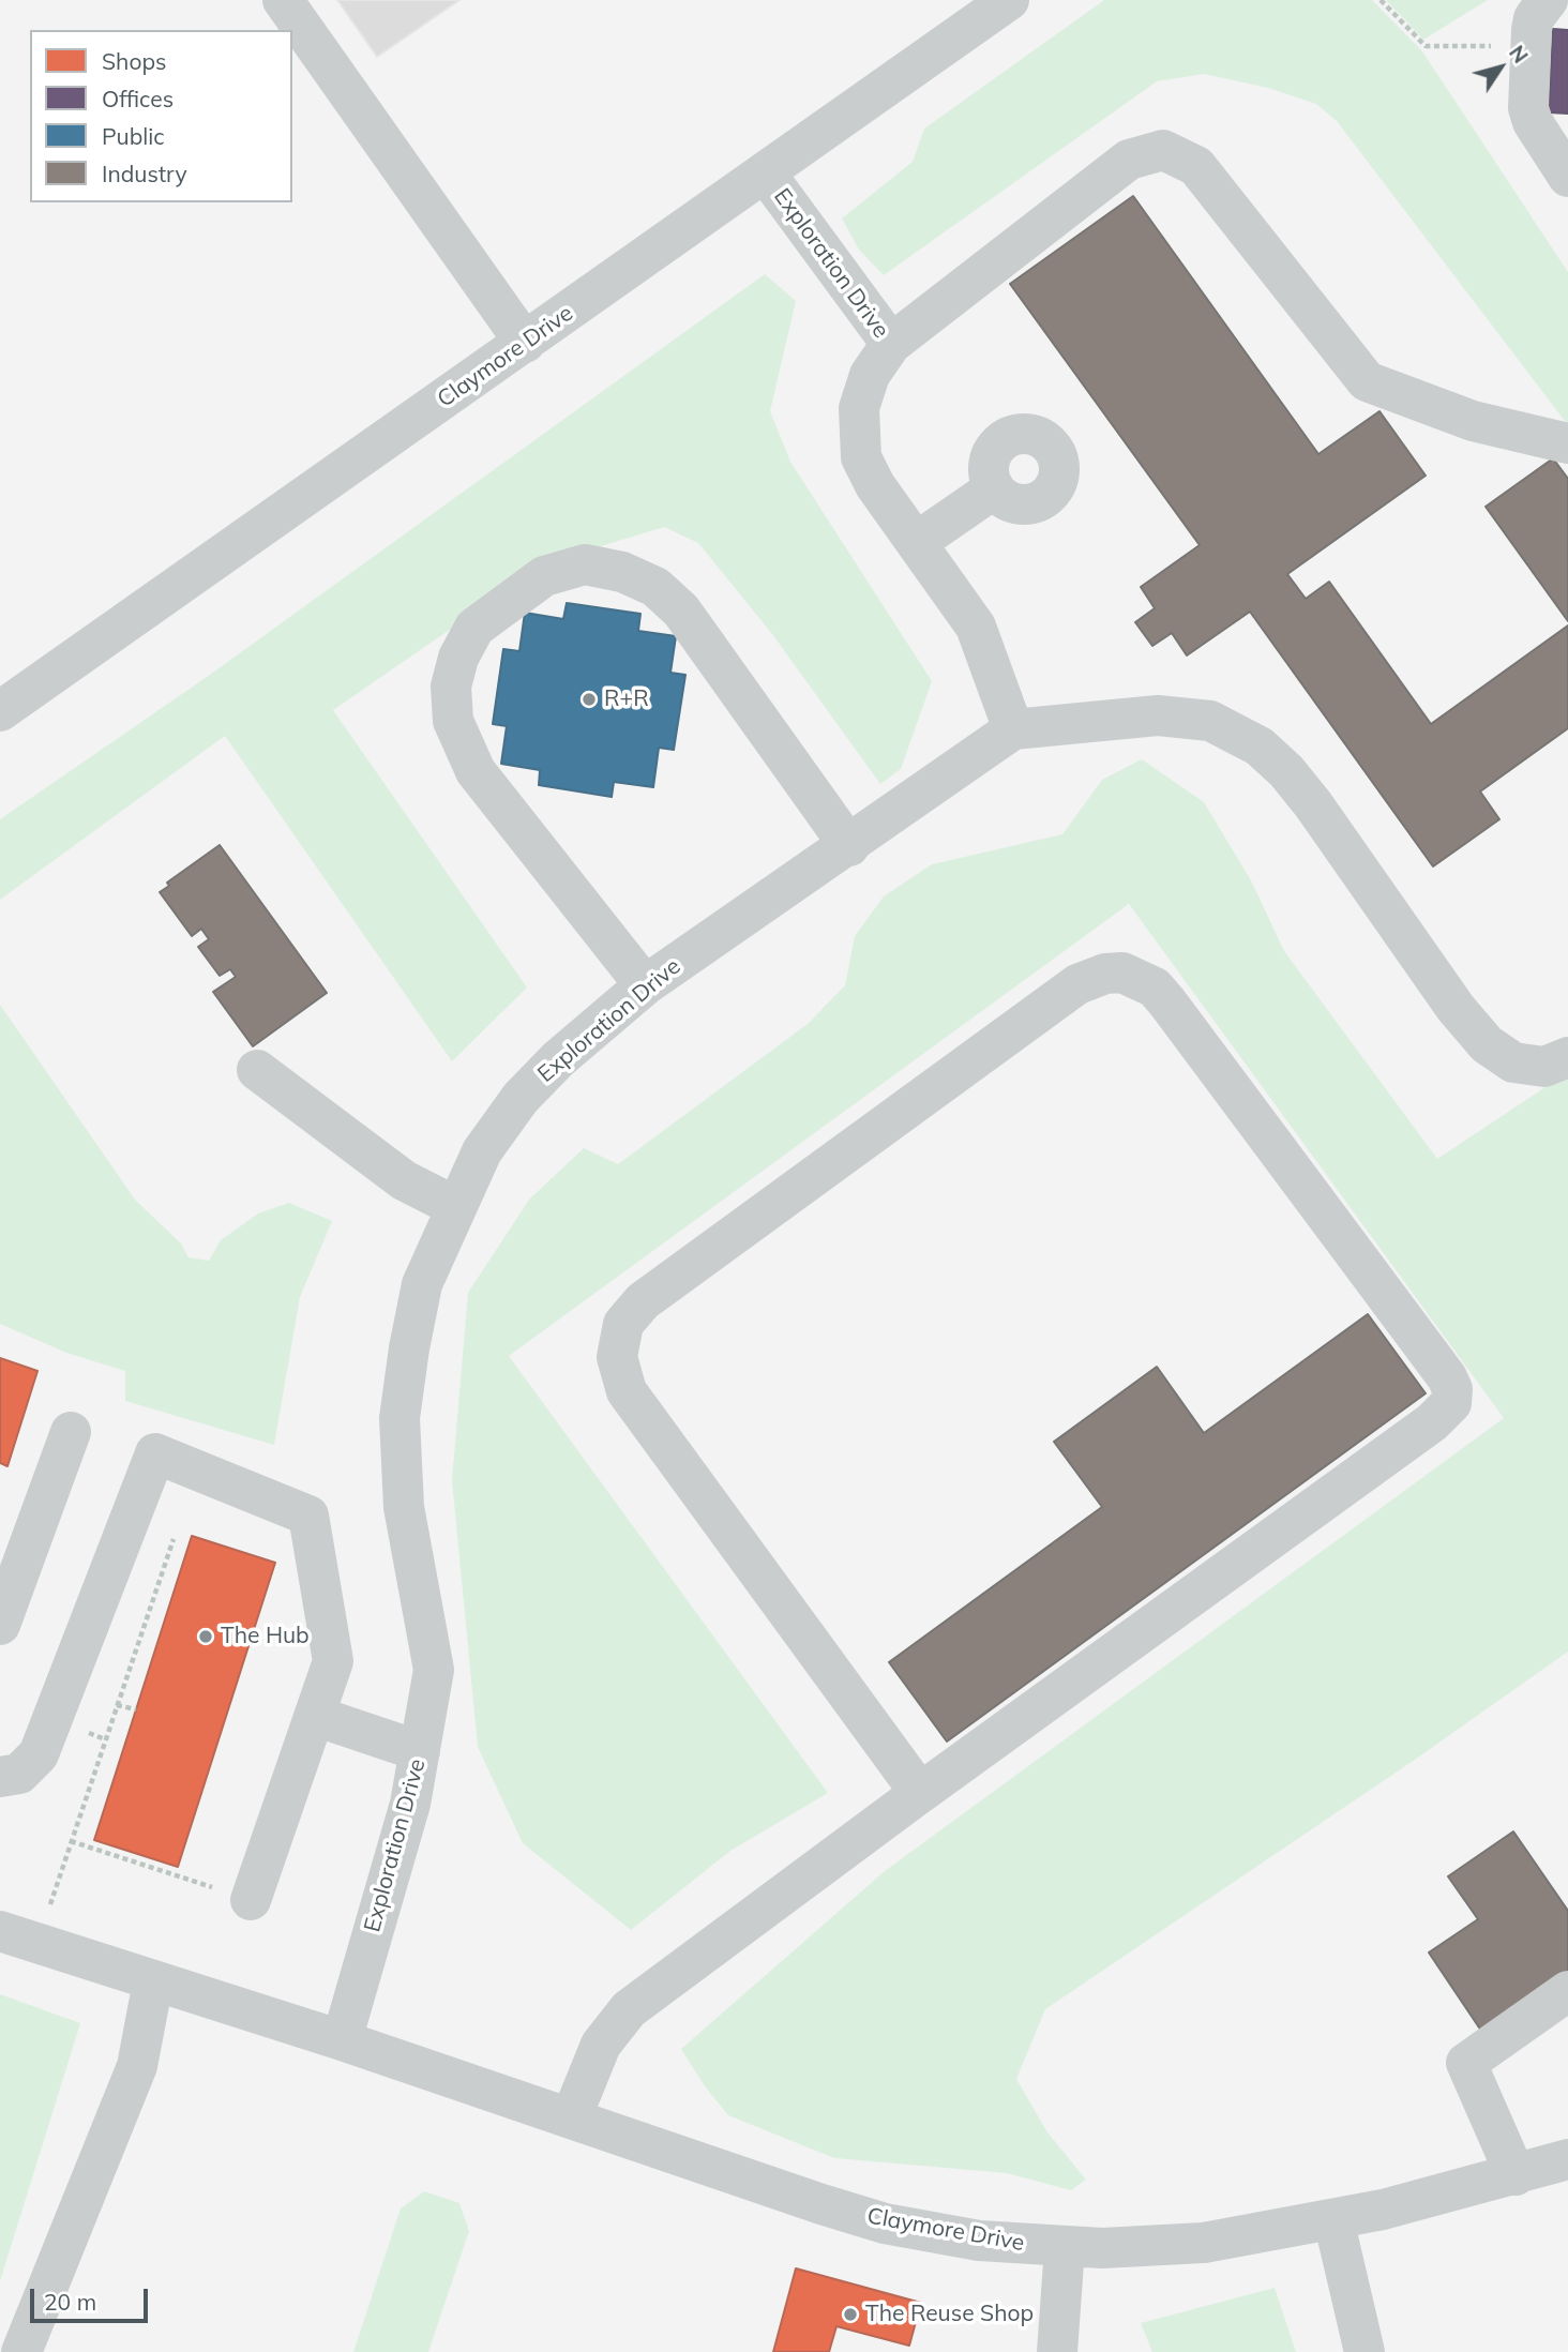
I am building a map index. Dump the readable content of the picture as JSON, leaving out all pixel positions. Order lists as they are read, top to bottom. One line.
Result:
{"streets":{"street":["Exploration Drive","Claymore Drive"]},"crossings":[["Exploration Drive","Claymore Drive"]],"places":["R+R","The Hub","The Reuse Shop"],"legend":["Shops","Offices","Public","Industry"],"scale_bar":"20 m","north":"top right"}
